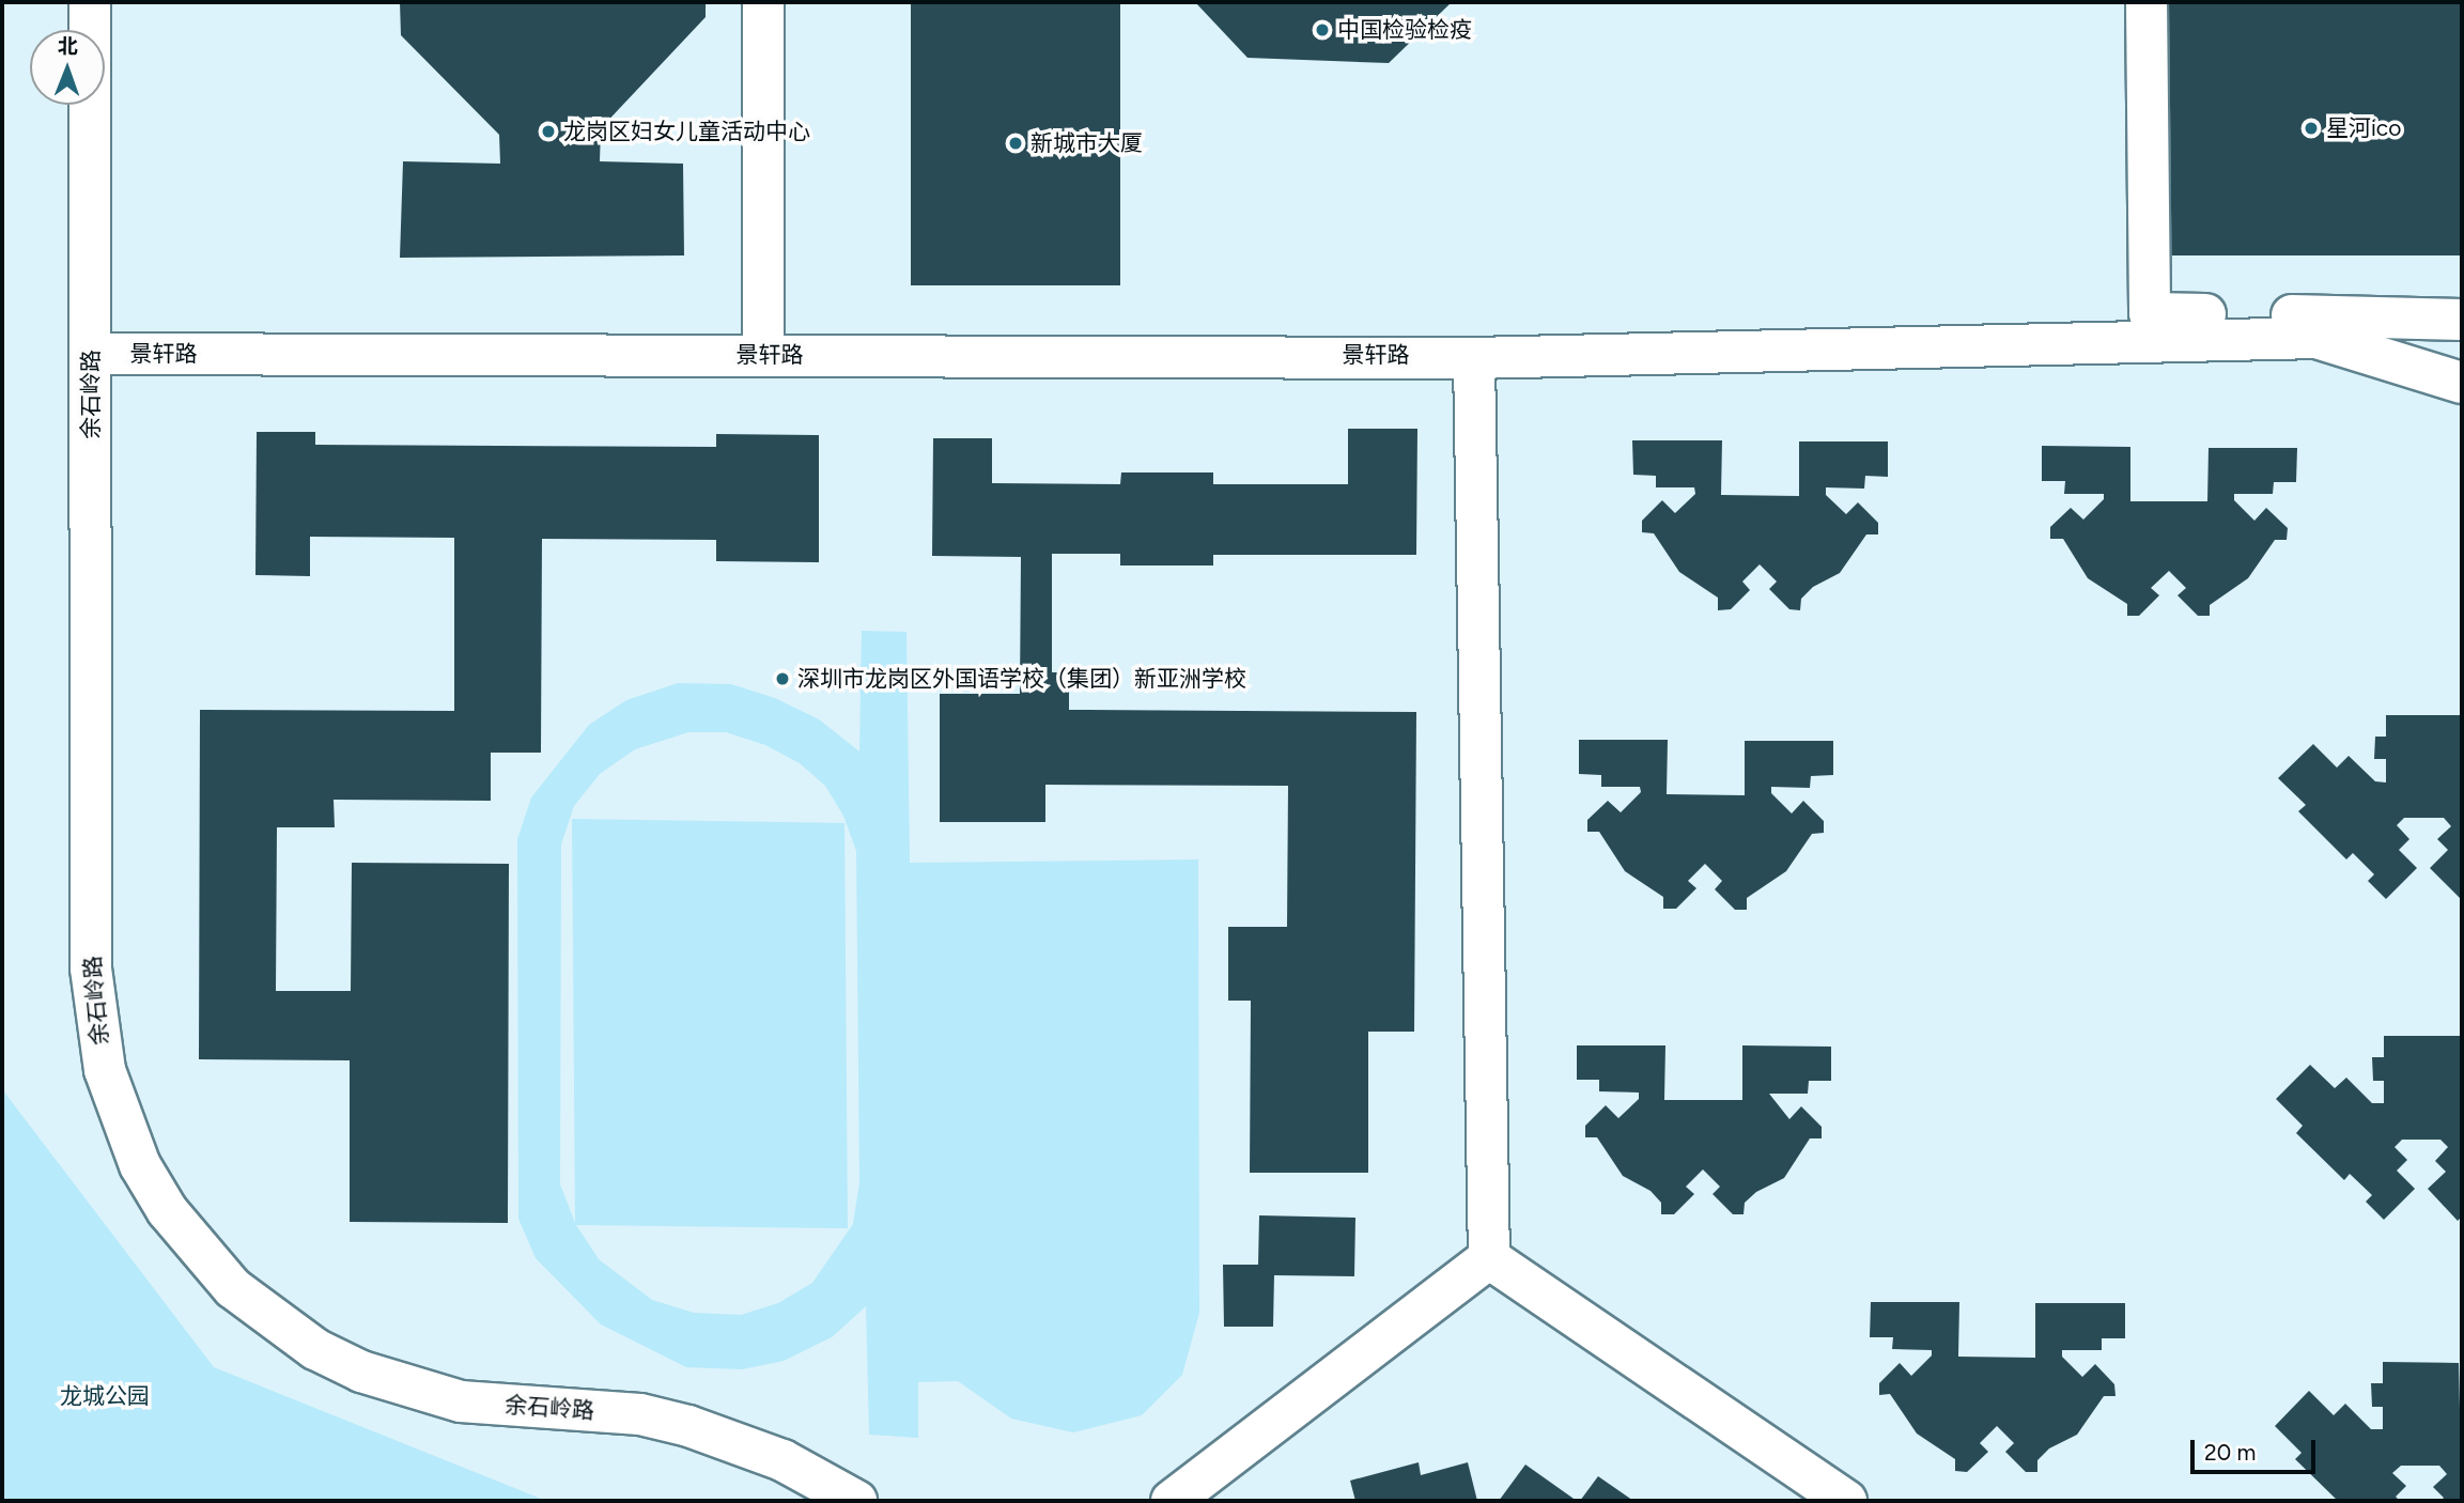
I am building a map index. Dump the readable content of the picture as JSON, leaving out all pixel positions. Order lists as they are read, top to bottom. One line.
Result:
{"streets":{"street":["景轩路","余石岭路"]},"crossings":[["景轩路","余石岭路"]],"parks":["龙城公园"],"places":["中国检验检疫","星河ico","龙岗区妇女儿童活动中心","新城市大厦","深圳市龙岗区外国语学校（集团）新亚洲学校"],"scale_bar":"20 m","north":"top"}
